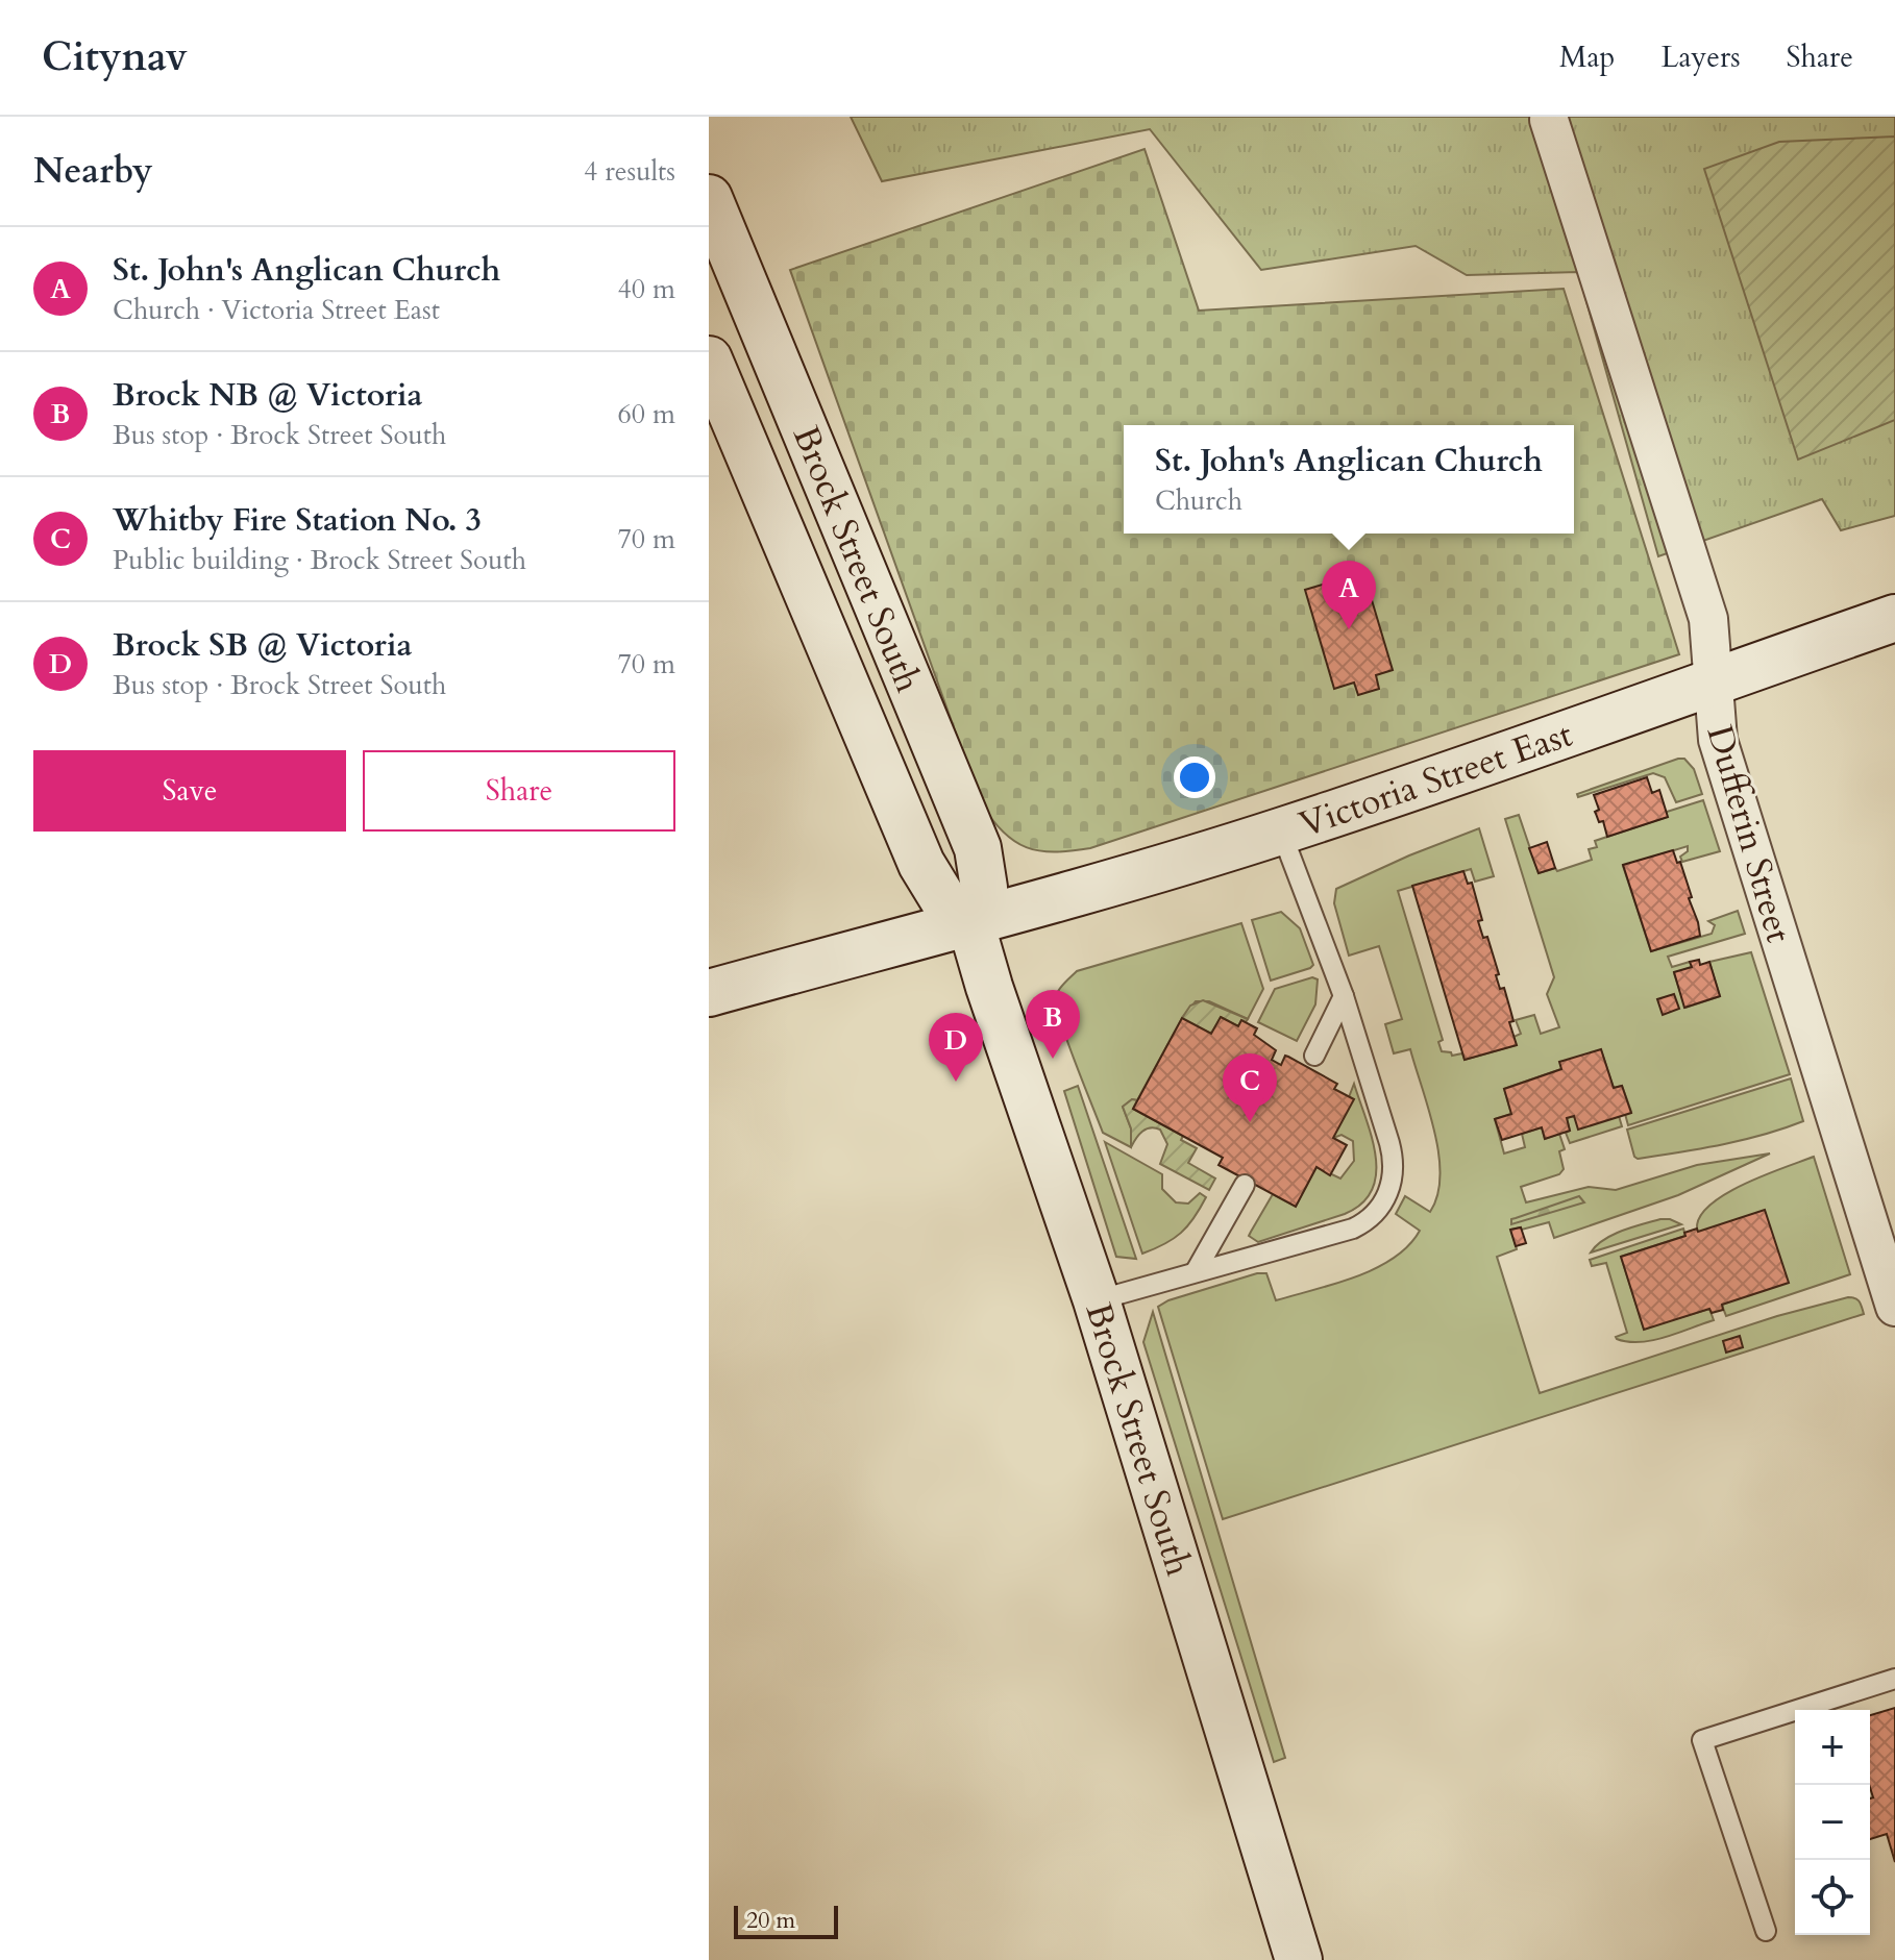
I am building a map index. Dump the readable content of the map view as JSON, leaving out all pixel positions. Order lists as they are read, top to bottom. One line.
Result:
{"streets":{"main road":["Brock Street South","Victoria Street East"],"street":["Dufferin Street"]},"crossings":[["Brock Street South","Victoria Street East"],["Victoria Street East","Dufferin Street"]],"scale_bar":"20 m","page":{"header":"Citynav","nav":["Map","Layers","Share"],"heading":["Nearby","4 results"],"list":[{"mark":"A","name":"St. John's Anglican Church","note":"Church · Victoria Street East","value":"40 m"},{"mark":"B","name":"Brock NB @ Victoria","note":"Bus stop · Brock Street South","value":"60 m"},{"mark":"C","name":"Whitby Fire Station No. 3","note":"Public building · Brock Street South","value":"70 m"},{"mark":"D","name":"Brock SB @ Victoria","note":"Bus stop · Brock Street South","value":"70 m"}],"popup":["St. John's Anglican Church","Church"],"pins":["A","B","D","C"],"buttons":["Save","Share"],"map_buttons":["+","−"],"scale":"20 m"}}
